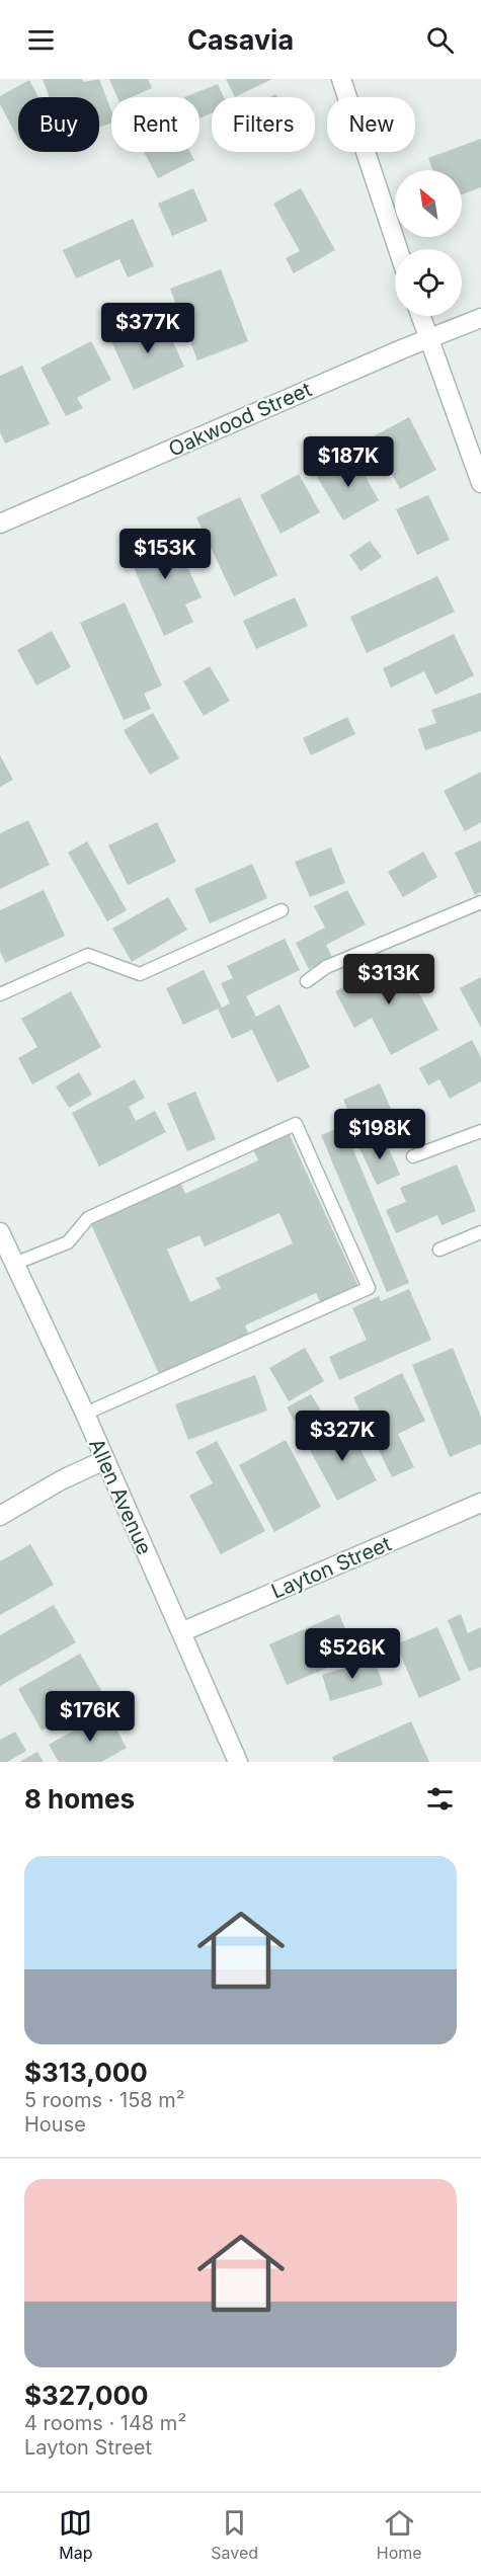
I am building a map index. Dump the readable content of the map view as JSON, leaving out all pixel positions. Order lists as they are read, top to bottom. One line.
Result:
{"streets":{"street":["Oakwood Street","Allen Avenue","Layton Street"]},"crossings":[["Allen Avenue","Layton Street"]],"north":"top left","page":{"header":"Casavia","chip":["Buy","Rent","Filters","New"],"price":["$377K","$187K","$153K","$313K","$198K","$327K","$526K","$176K"],"heading":"8 homes","list":[{"name":"$313,000","note":"5 rooms · 158 m² · House"},{"name":"$327,000","note":"4 rooms · 148 m² · Layton Street"}],"tabs":["Map","Saved","Home"]}}
